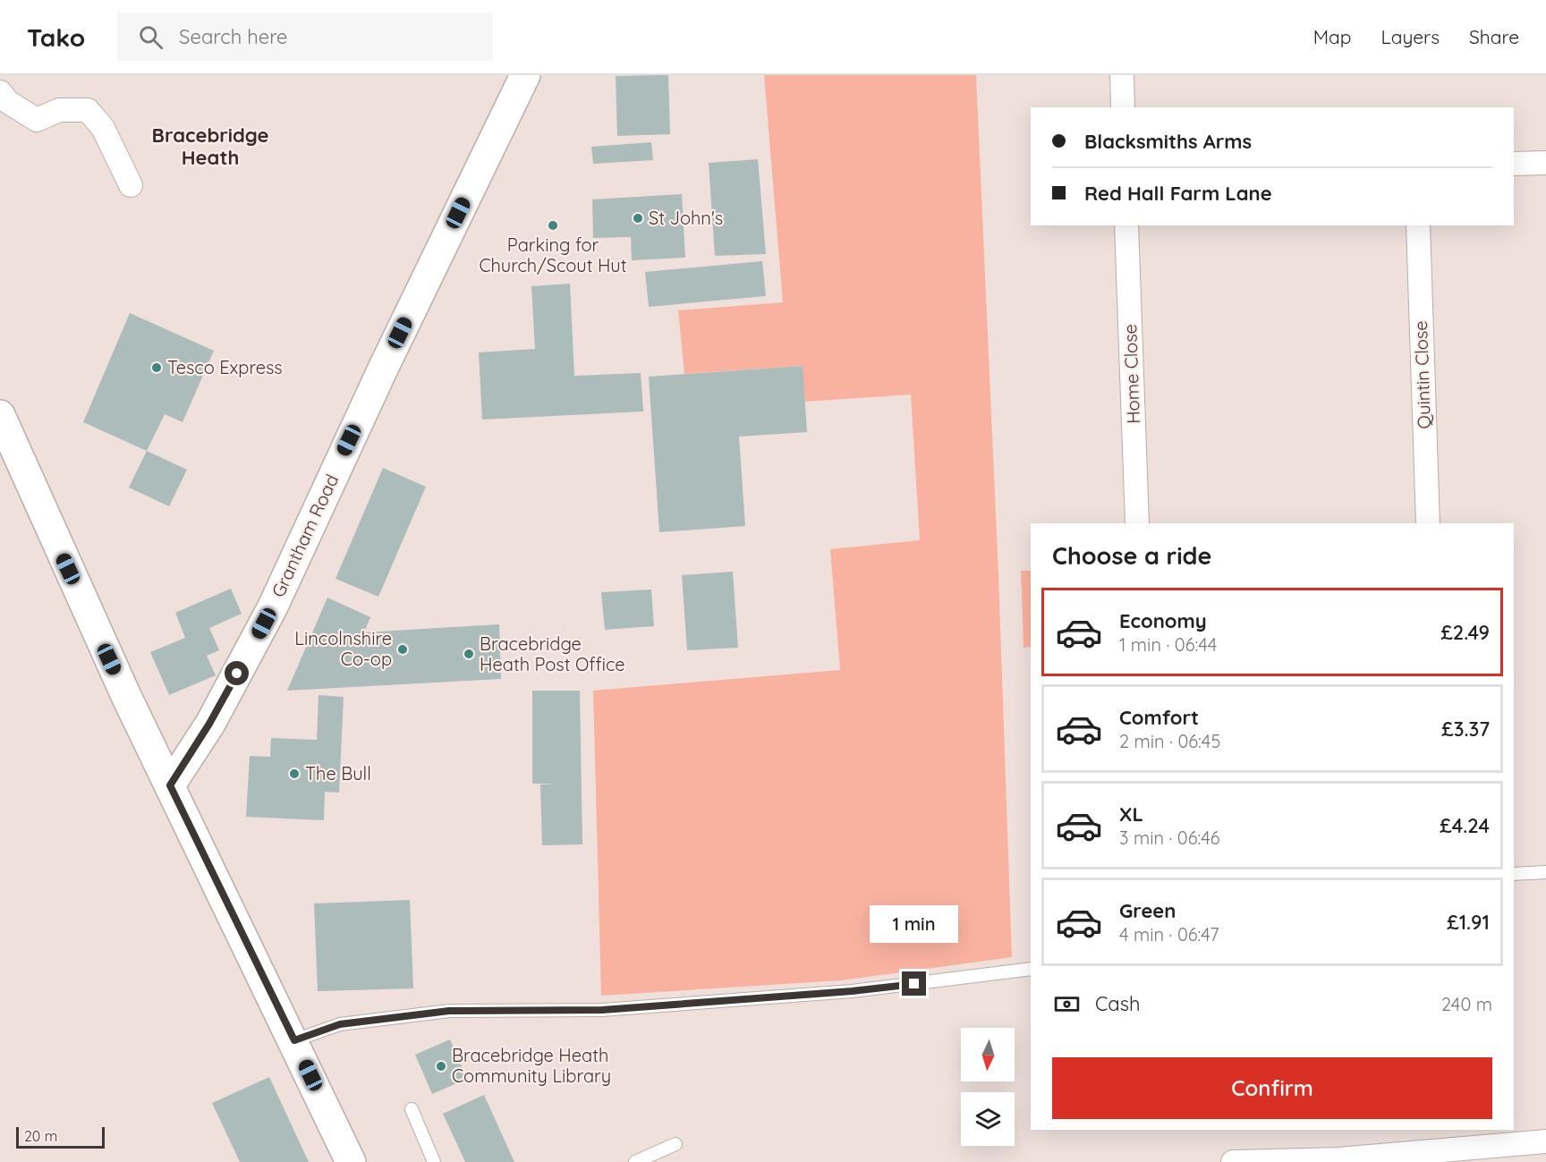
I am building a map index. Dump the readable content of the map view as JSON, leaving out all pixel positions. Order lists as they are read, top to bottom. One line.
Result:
{"streets":{"main road":["Grantham Road"],"street":["Home Close","Quintin Close"]},"districts":["Bracebridge Heath"],"places":["St John's","Parking for Church/Scout Hut","Tesco Express","Lincolnshire Co-op","Bracebridge Heath Post Office","The Bull","Bracebridge Heath Community Library"],"scale_bar":"20 m","north":"bottom","page":{"header":"Tako","search":"Search here","nav":["Map","Layers","Share"],"banner":["Blacksmiths Arms","Red Hall Farm Lane"],"heading":"Choose a ride","list":[{"name":"Economy","note":"1 min · 06:44","value":"£2.49"},{"name":"Comfort","note":"2 min · 06:45","value":"£3.37"},{"name":"XL","note":"3 min · 06:46","value":"£4.24"},{"name":"Green","note":"4 min · 06:47","value":"£1.91"}],"bubble":"1 min","pay":["Cash","240 m"],"buttons":"Confirm","scale":"20 m"}}
